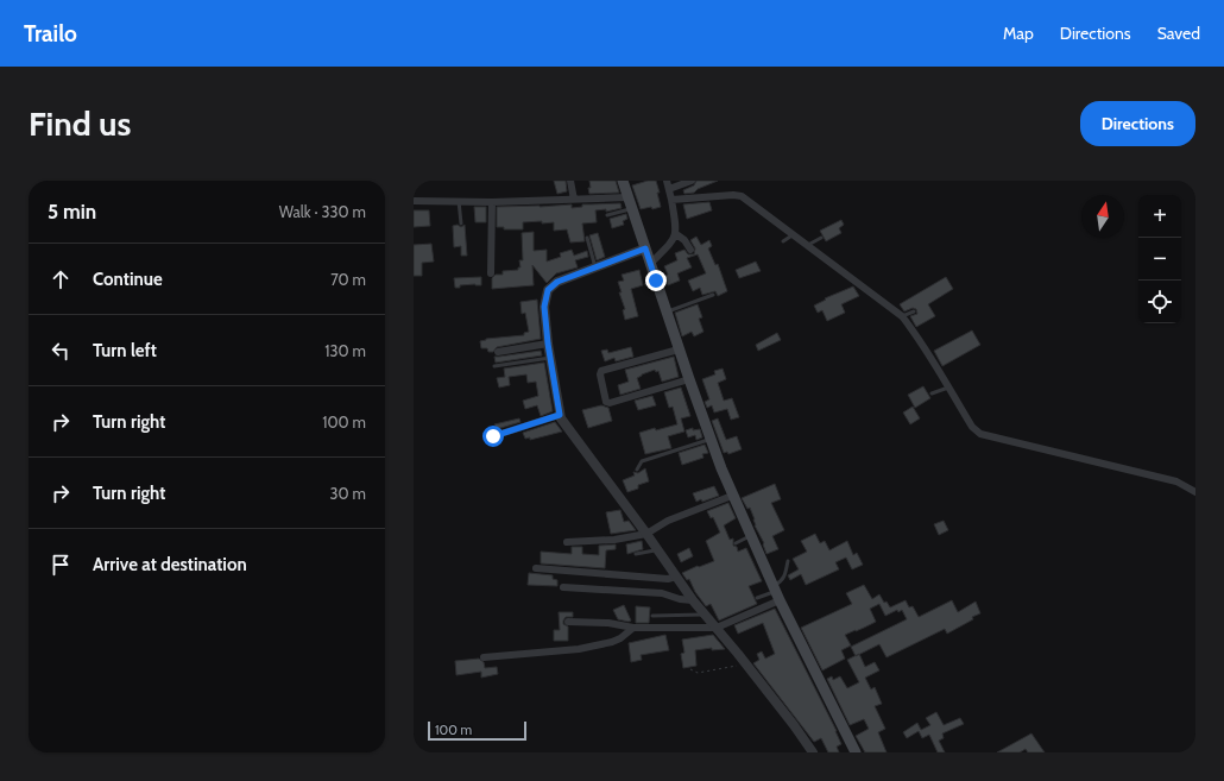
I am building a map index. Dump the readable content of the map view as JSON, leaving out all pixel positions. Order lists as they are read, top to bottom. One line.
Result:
{"scale_bar":"100 m","north":"top","page":{"header":"Trailo","nav":["Map","Directions","Saved"],"buttons":"Directions","title":"Find us","heading":["5 min","Walk · 330 m"],"map_buttons":["+","−"],"list":[["Continue","70 m"],["Turn left","130 m"],["Turn right","100 m"],["Turn right","30 m"],"Arrive at destination"],"scale":"100 m"}}
